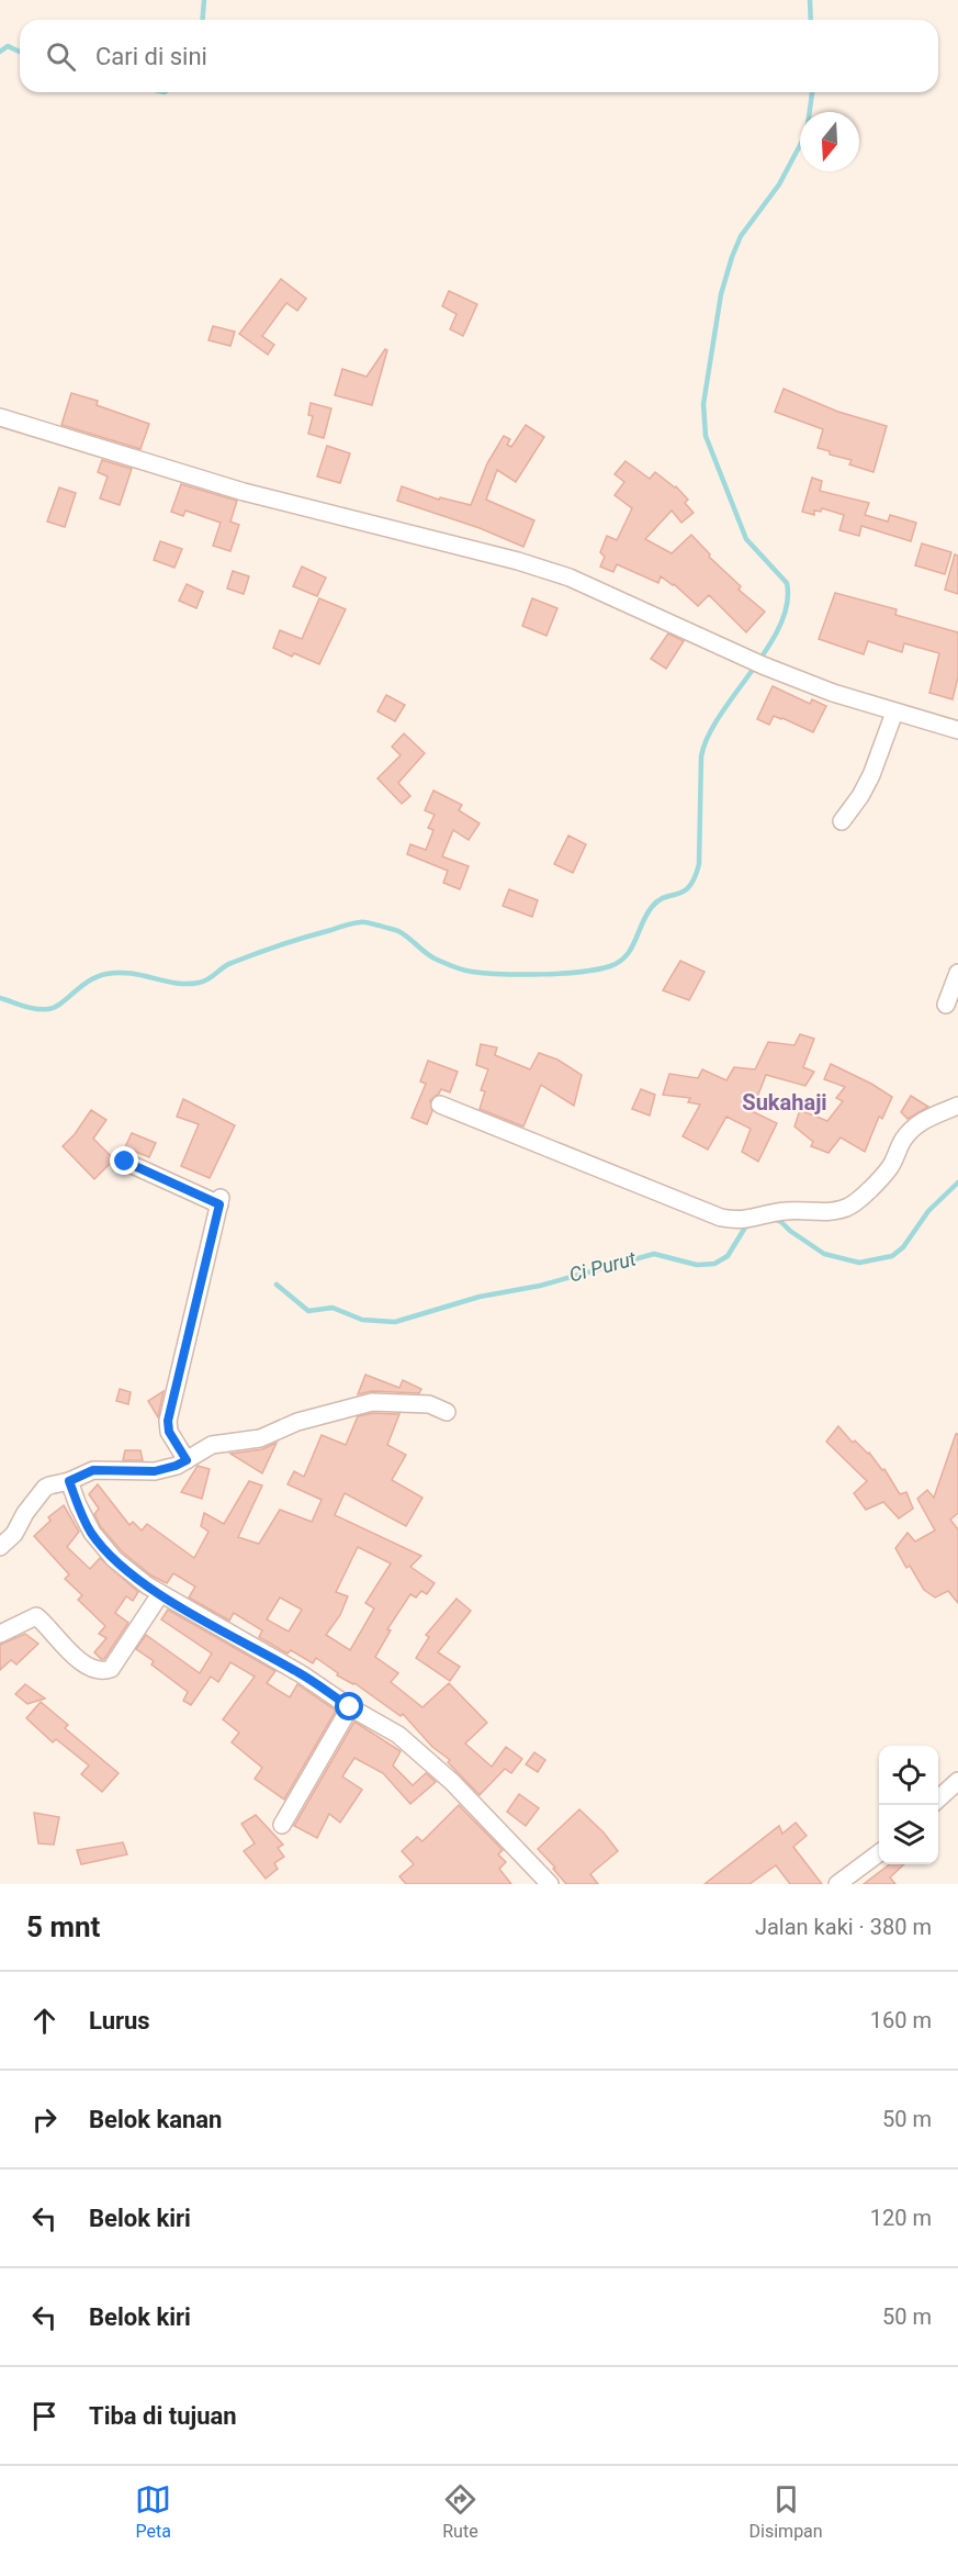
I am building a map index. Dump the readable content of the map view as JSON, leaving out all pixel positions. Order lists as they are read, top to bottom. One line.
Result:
{"districts":["Sukahaji"],"water":["Ci Purut"],"north":"bottom","page":{"search":"Cari di sini","heading":["5 mnt","Jalan kaki · 380 m"],"list":[["Lurus","160 m"],["Belok kanan","50 m"],["Belok kiri","120 m"],["Belok kiri","50 m"],"Tiba di tujuan"],"nav":["Peta","Rute","Disimpan"]}}
